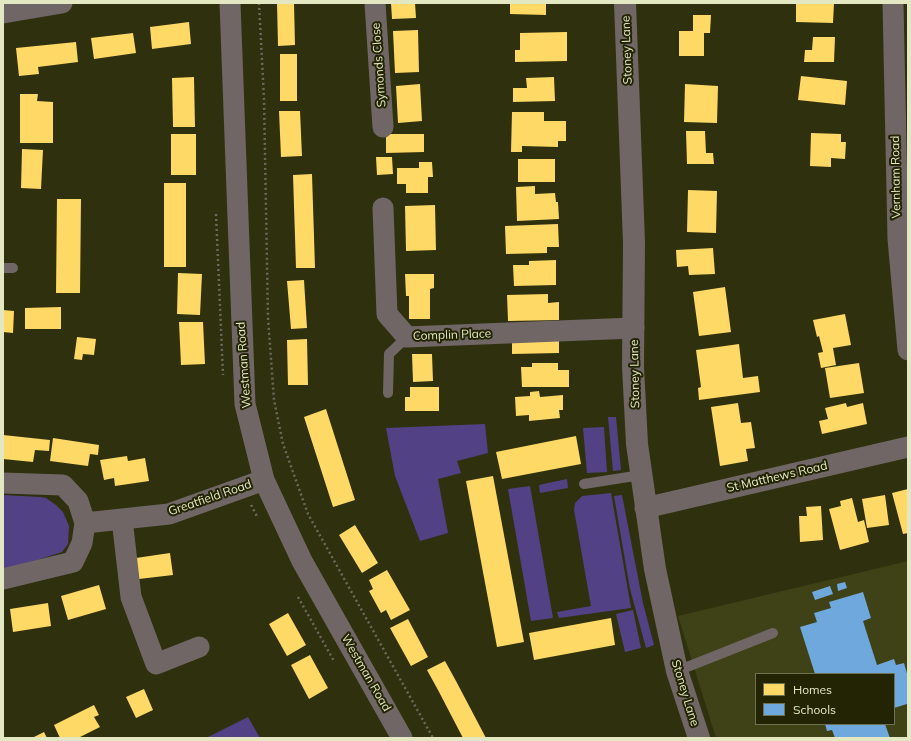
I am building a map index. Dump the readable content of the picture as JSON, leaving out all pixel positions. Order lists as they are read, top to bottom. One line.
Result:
{"streets":{"street":["Stoney Lane","Symonds Close","Vernham Road","Complin Place","Westman Road","St Matthews Road","Greatfield Road"]},"crossings":[["Stoney Lane","Complin Place"],["Stoney Lane","St Matthews Road"],["Westman Road","Greatfield Road"]],"legend":["Homes","Schools"]}
